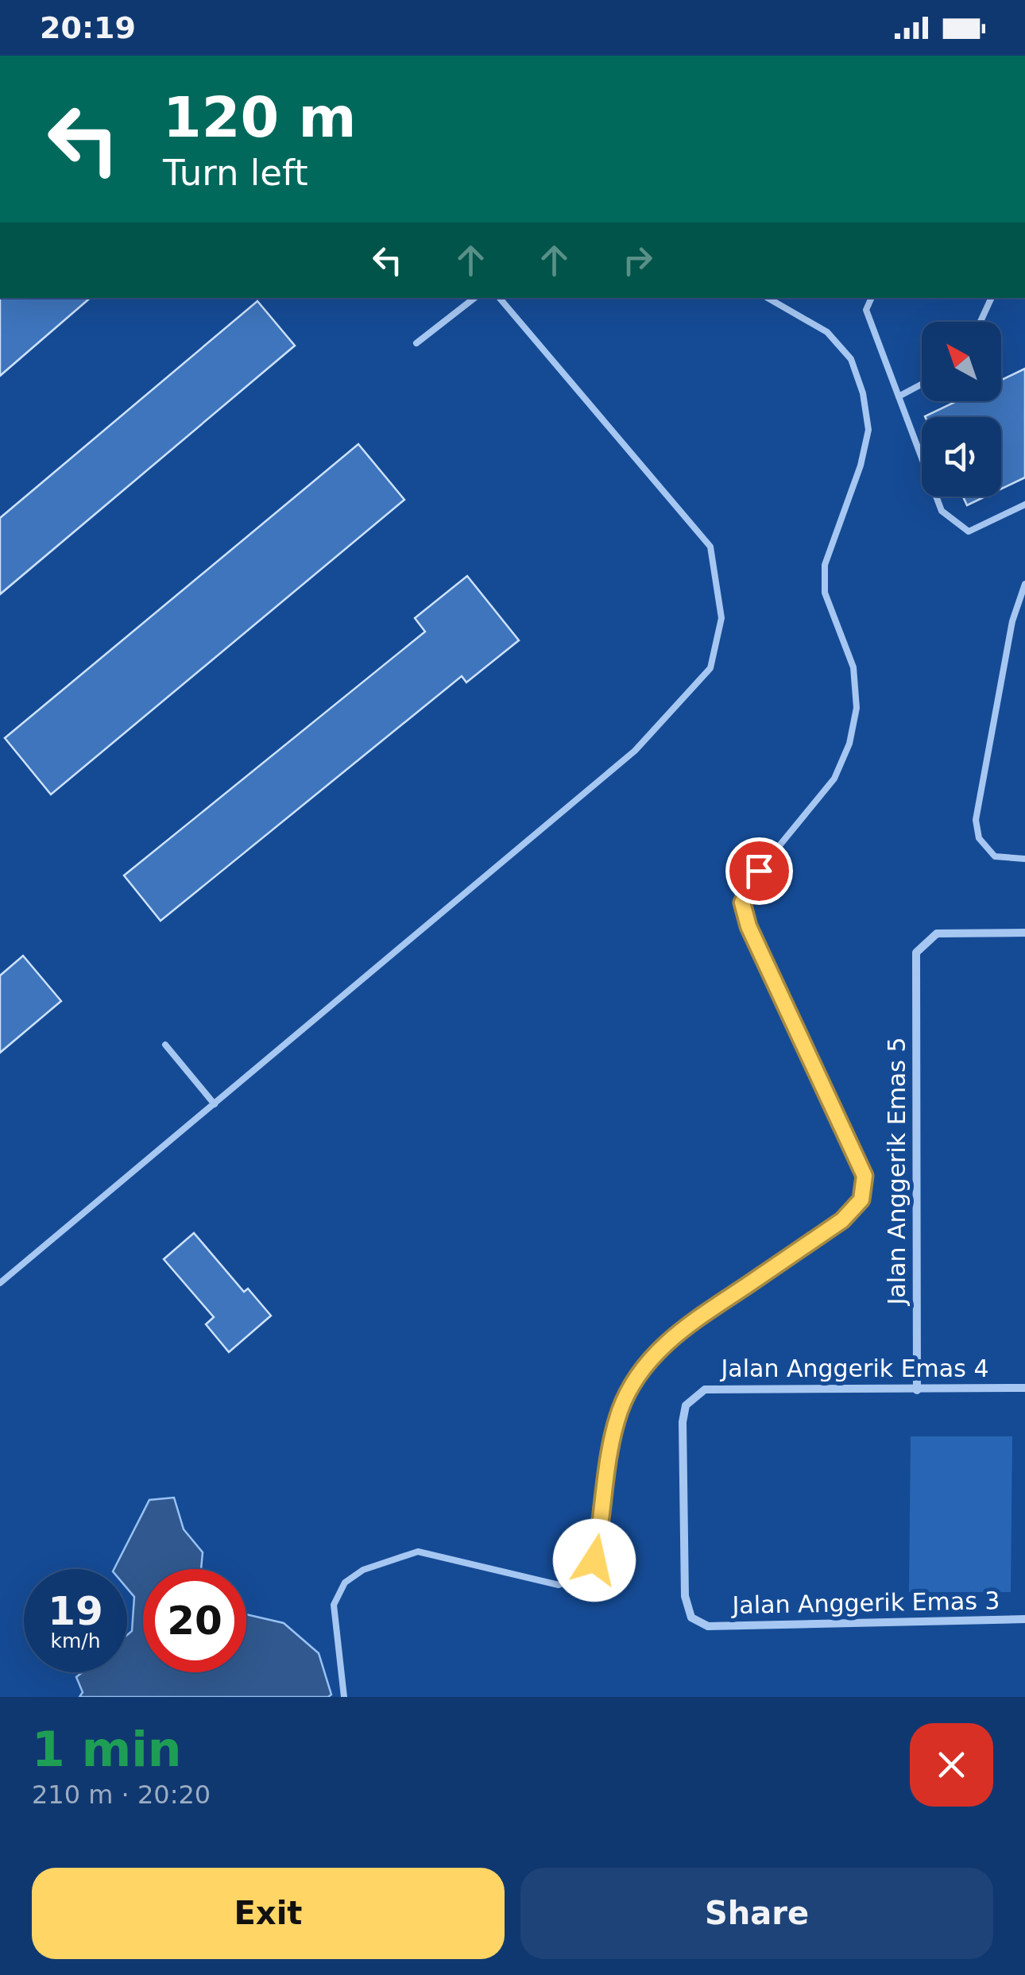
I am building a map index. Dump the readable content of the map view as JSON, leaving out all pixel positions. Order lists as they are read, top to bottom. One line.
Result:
{"streets":{"street":["Jalan Anggerik Emas 5","Jalan Anggerik Emas 4","Jalan Anggerik Emas 3"]},"crossings":[["Jalan Anggerik Emas 5","Jalan Anggerik Emas 4"],["Jalan Anggerik Emas 4","Jalan Anggerik Emas 3"]],"north":"top left","page":{"status":"20:19","turn":["120 m","Turn left"],"speed":"19 km/h","limit":"20","heading":["1 min","210 m · 20:20"],"buttons":["Exit","Share"]}}
